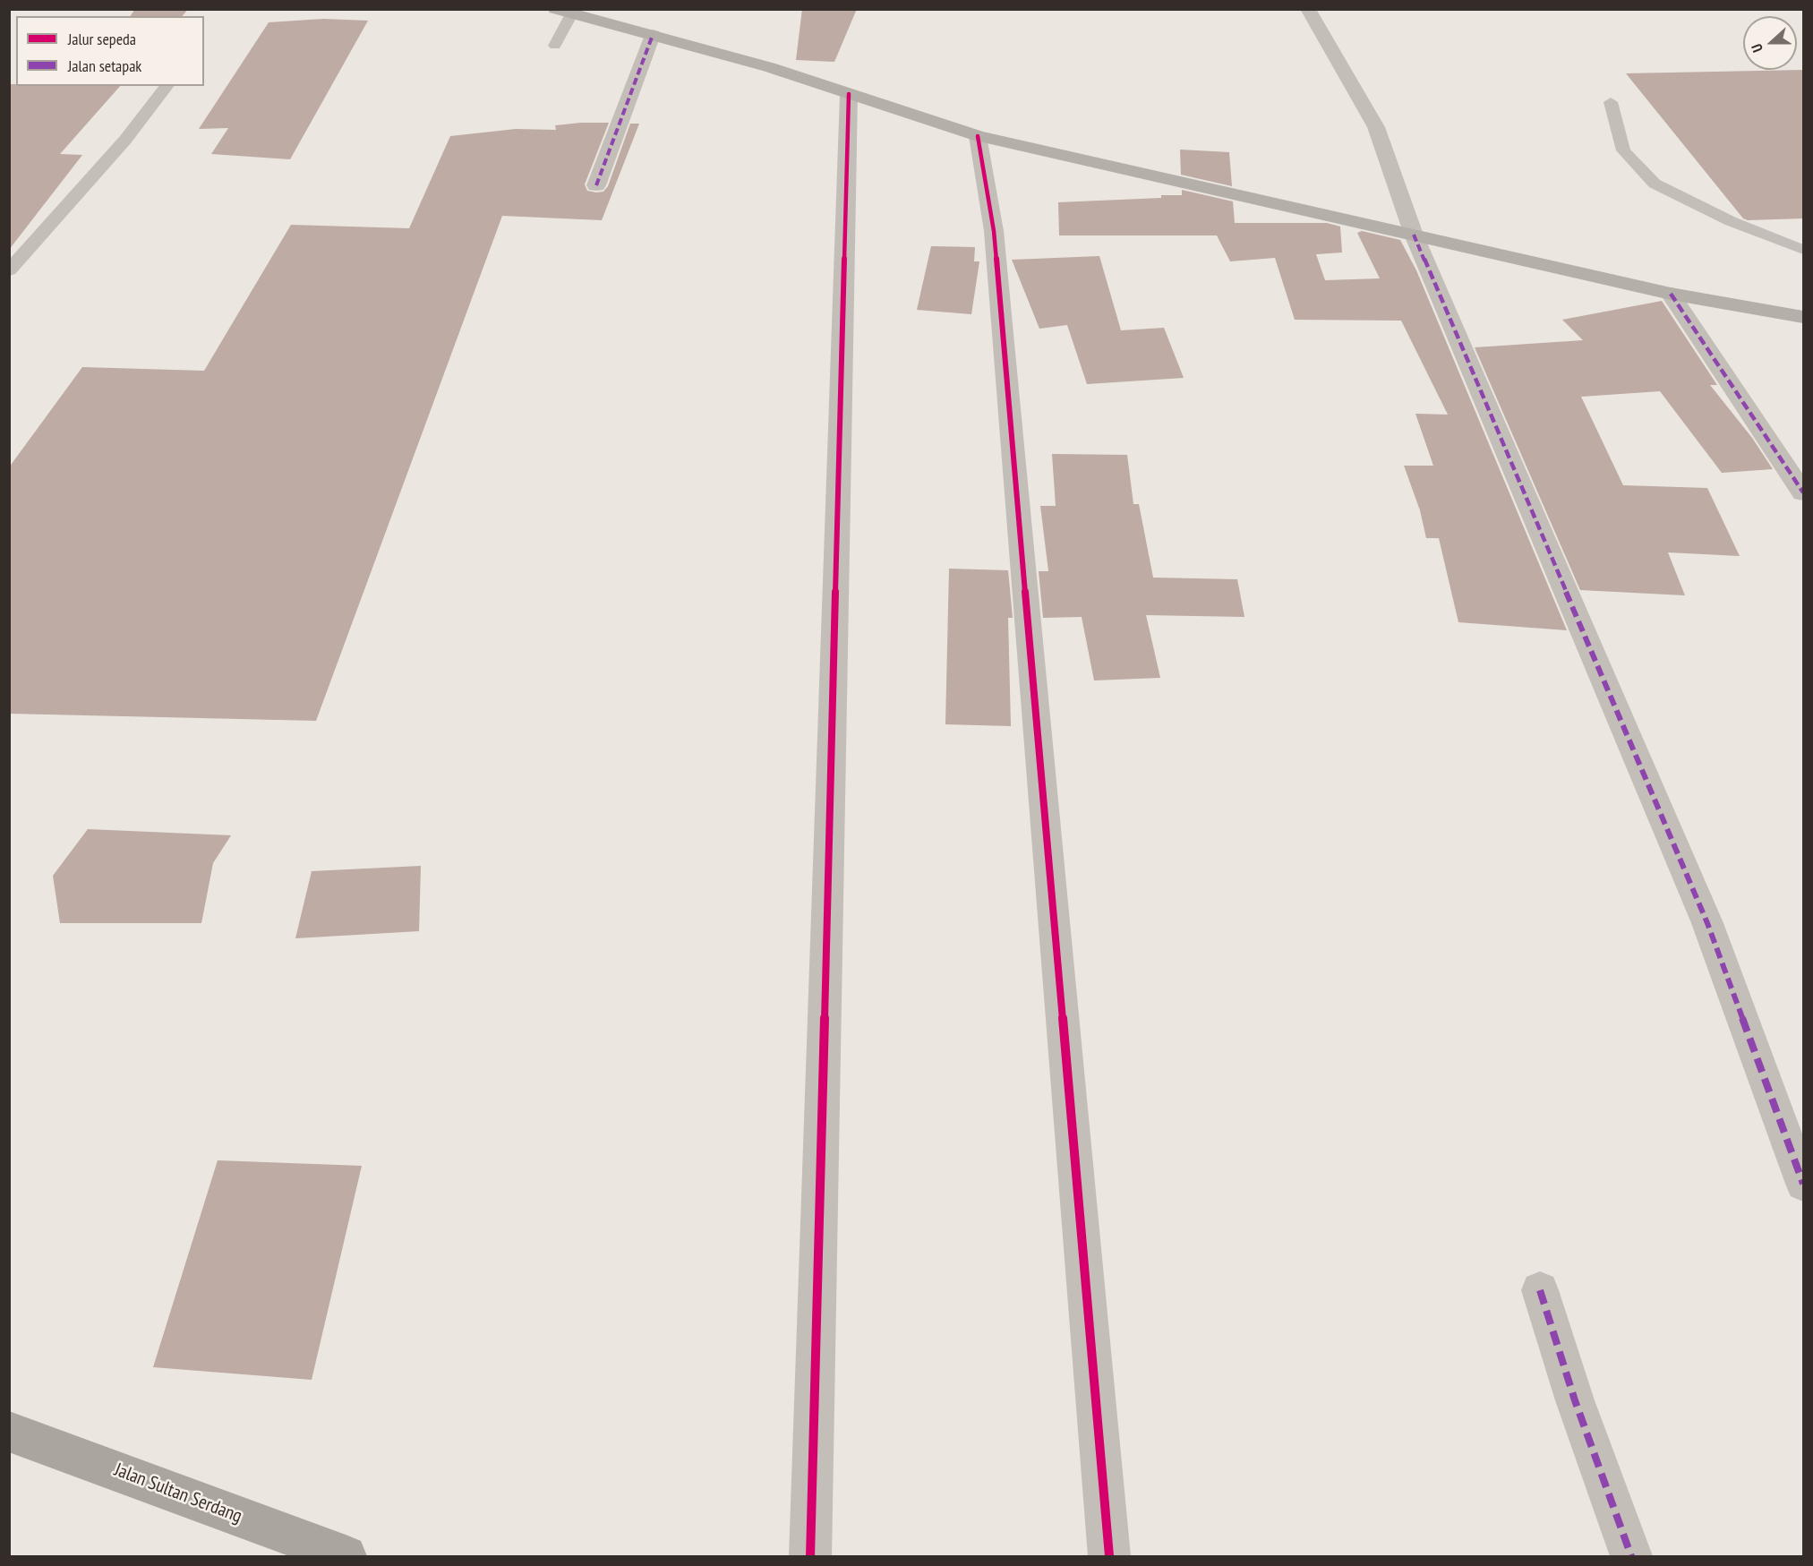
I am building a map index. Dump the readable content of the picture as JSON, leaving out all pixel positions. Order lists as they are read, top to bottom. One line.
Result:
{"streets":{"highway":["Jalan Sultan Serdang"]},"legend":["Jalur sepeda","Jalan setapak"],"north":"left"}
